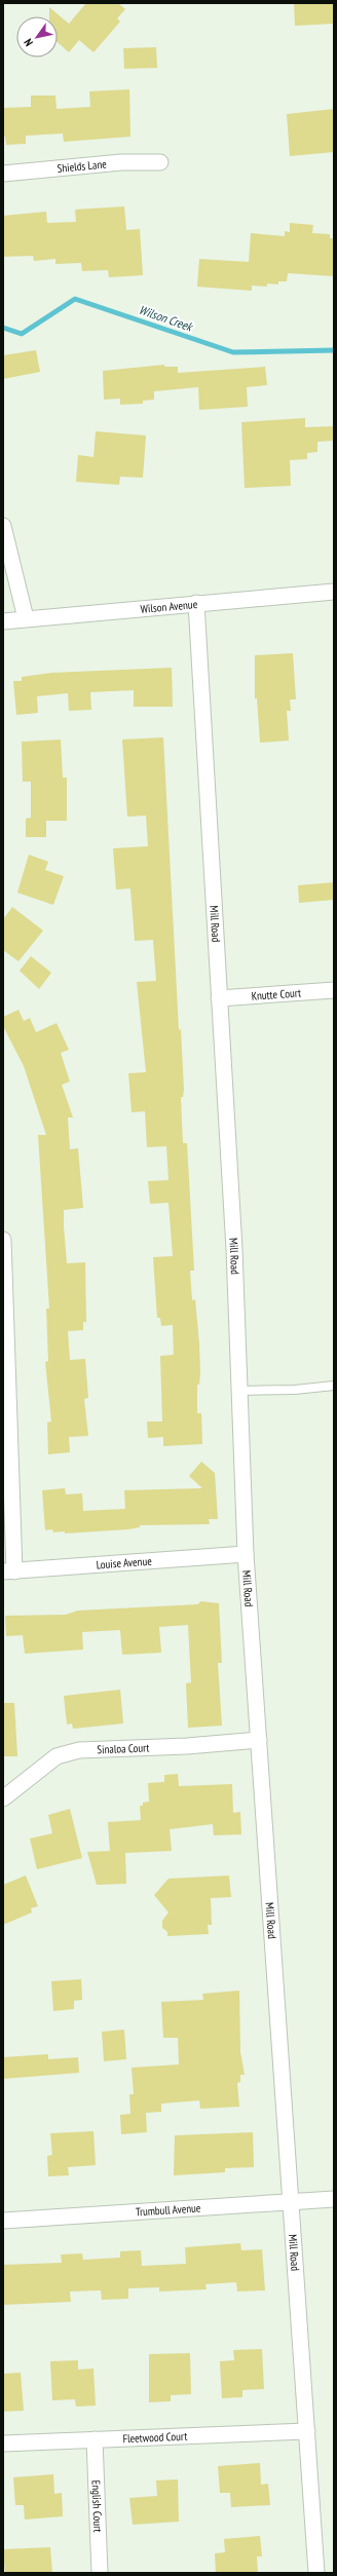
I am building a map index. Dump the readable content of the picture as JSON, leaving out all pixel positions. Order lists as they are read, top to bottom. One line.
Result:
{"streets":{"street":["Shields Lane","Wilson Avenue","Mill Road","Knutte Court","Louise Avenue","Sinaloa Court","Trumbull Avenue","Fleetwood Court","English Court"]},"crossings":[["Wilson Avenue","Mill Road"],["Mill Road","Knutte Court"],["Mill Road","Louise Avenue"],["Mill Road","Sinaloa Court"],["Mill Road","Trumbull Avenue"],["Mill Road","Fleetwood Court"],["Fleetwood Court","English Court"]],"water":["Wilson Creek"],"north":"bottom left"}
